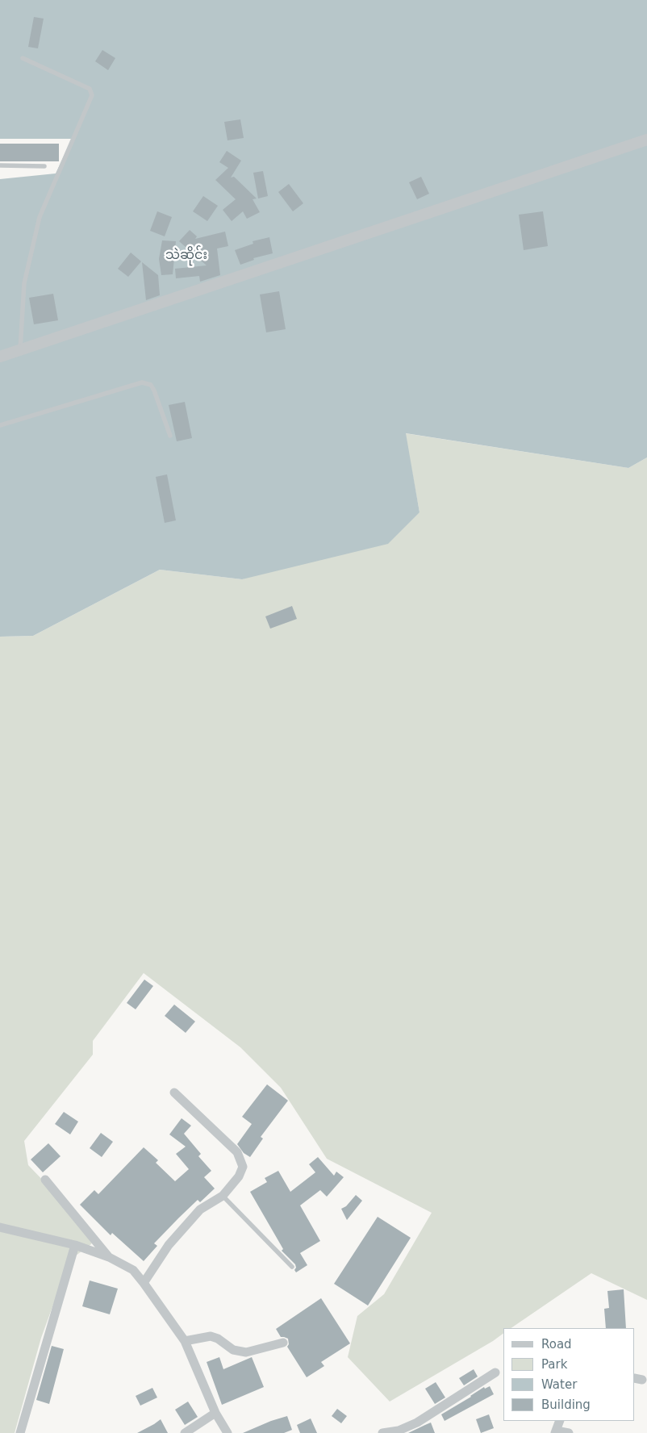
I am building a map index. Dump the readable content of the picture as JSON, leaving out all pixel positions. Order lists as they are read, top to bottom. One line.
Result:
{"districts":["သဲဆိုင်း"],"legend":["Road","Park","Water","Building"]}
